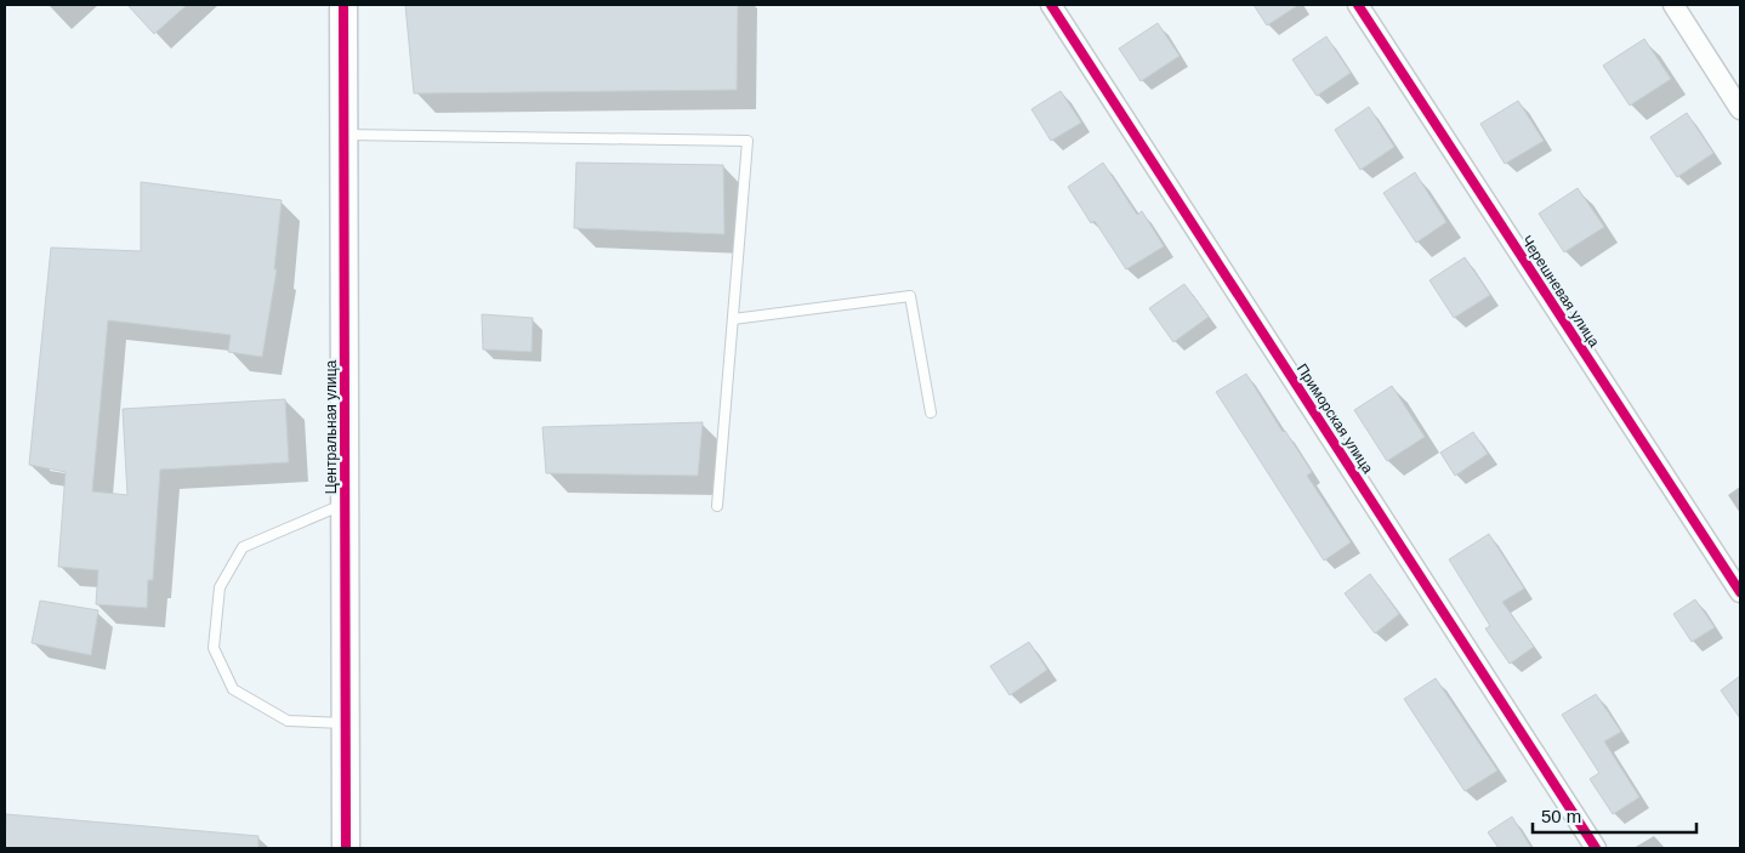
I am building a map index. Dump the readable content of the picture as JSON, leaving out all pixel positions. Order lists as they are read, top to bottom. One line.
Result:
{"streets":{"street":["Черешневая улица","Приморская улица","Центральная улица"]},"scale_bar":"50 m"}
